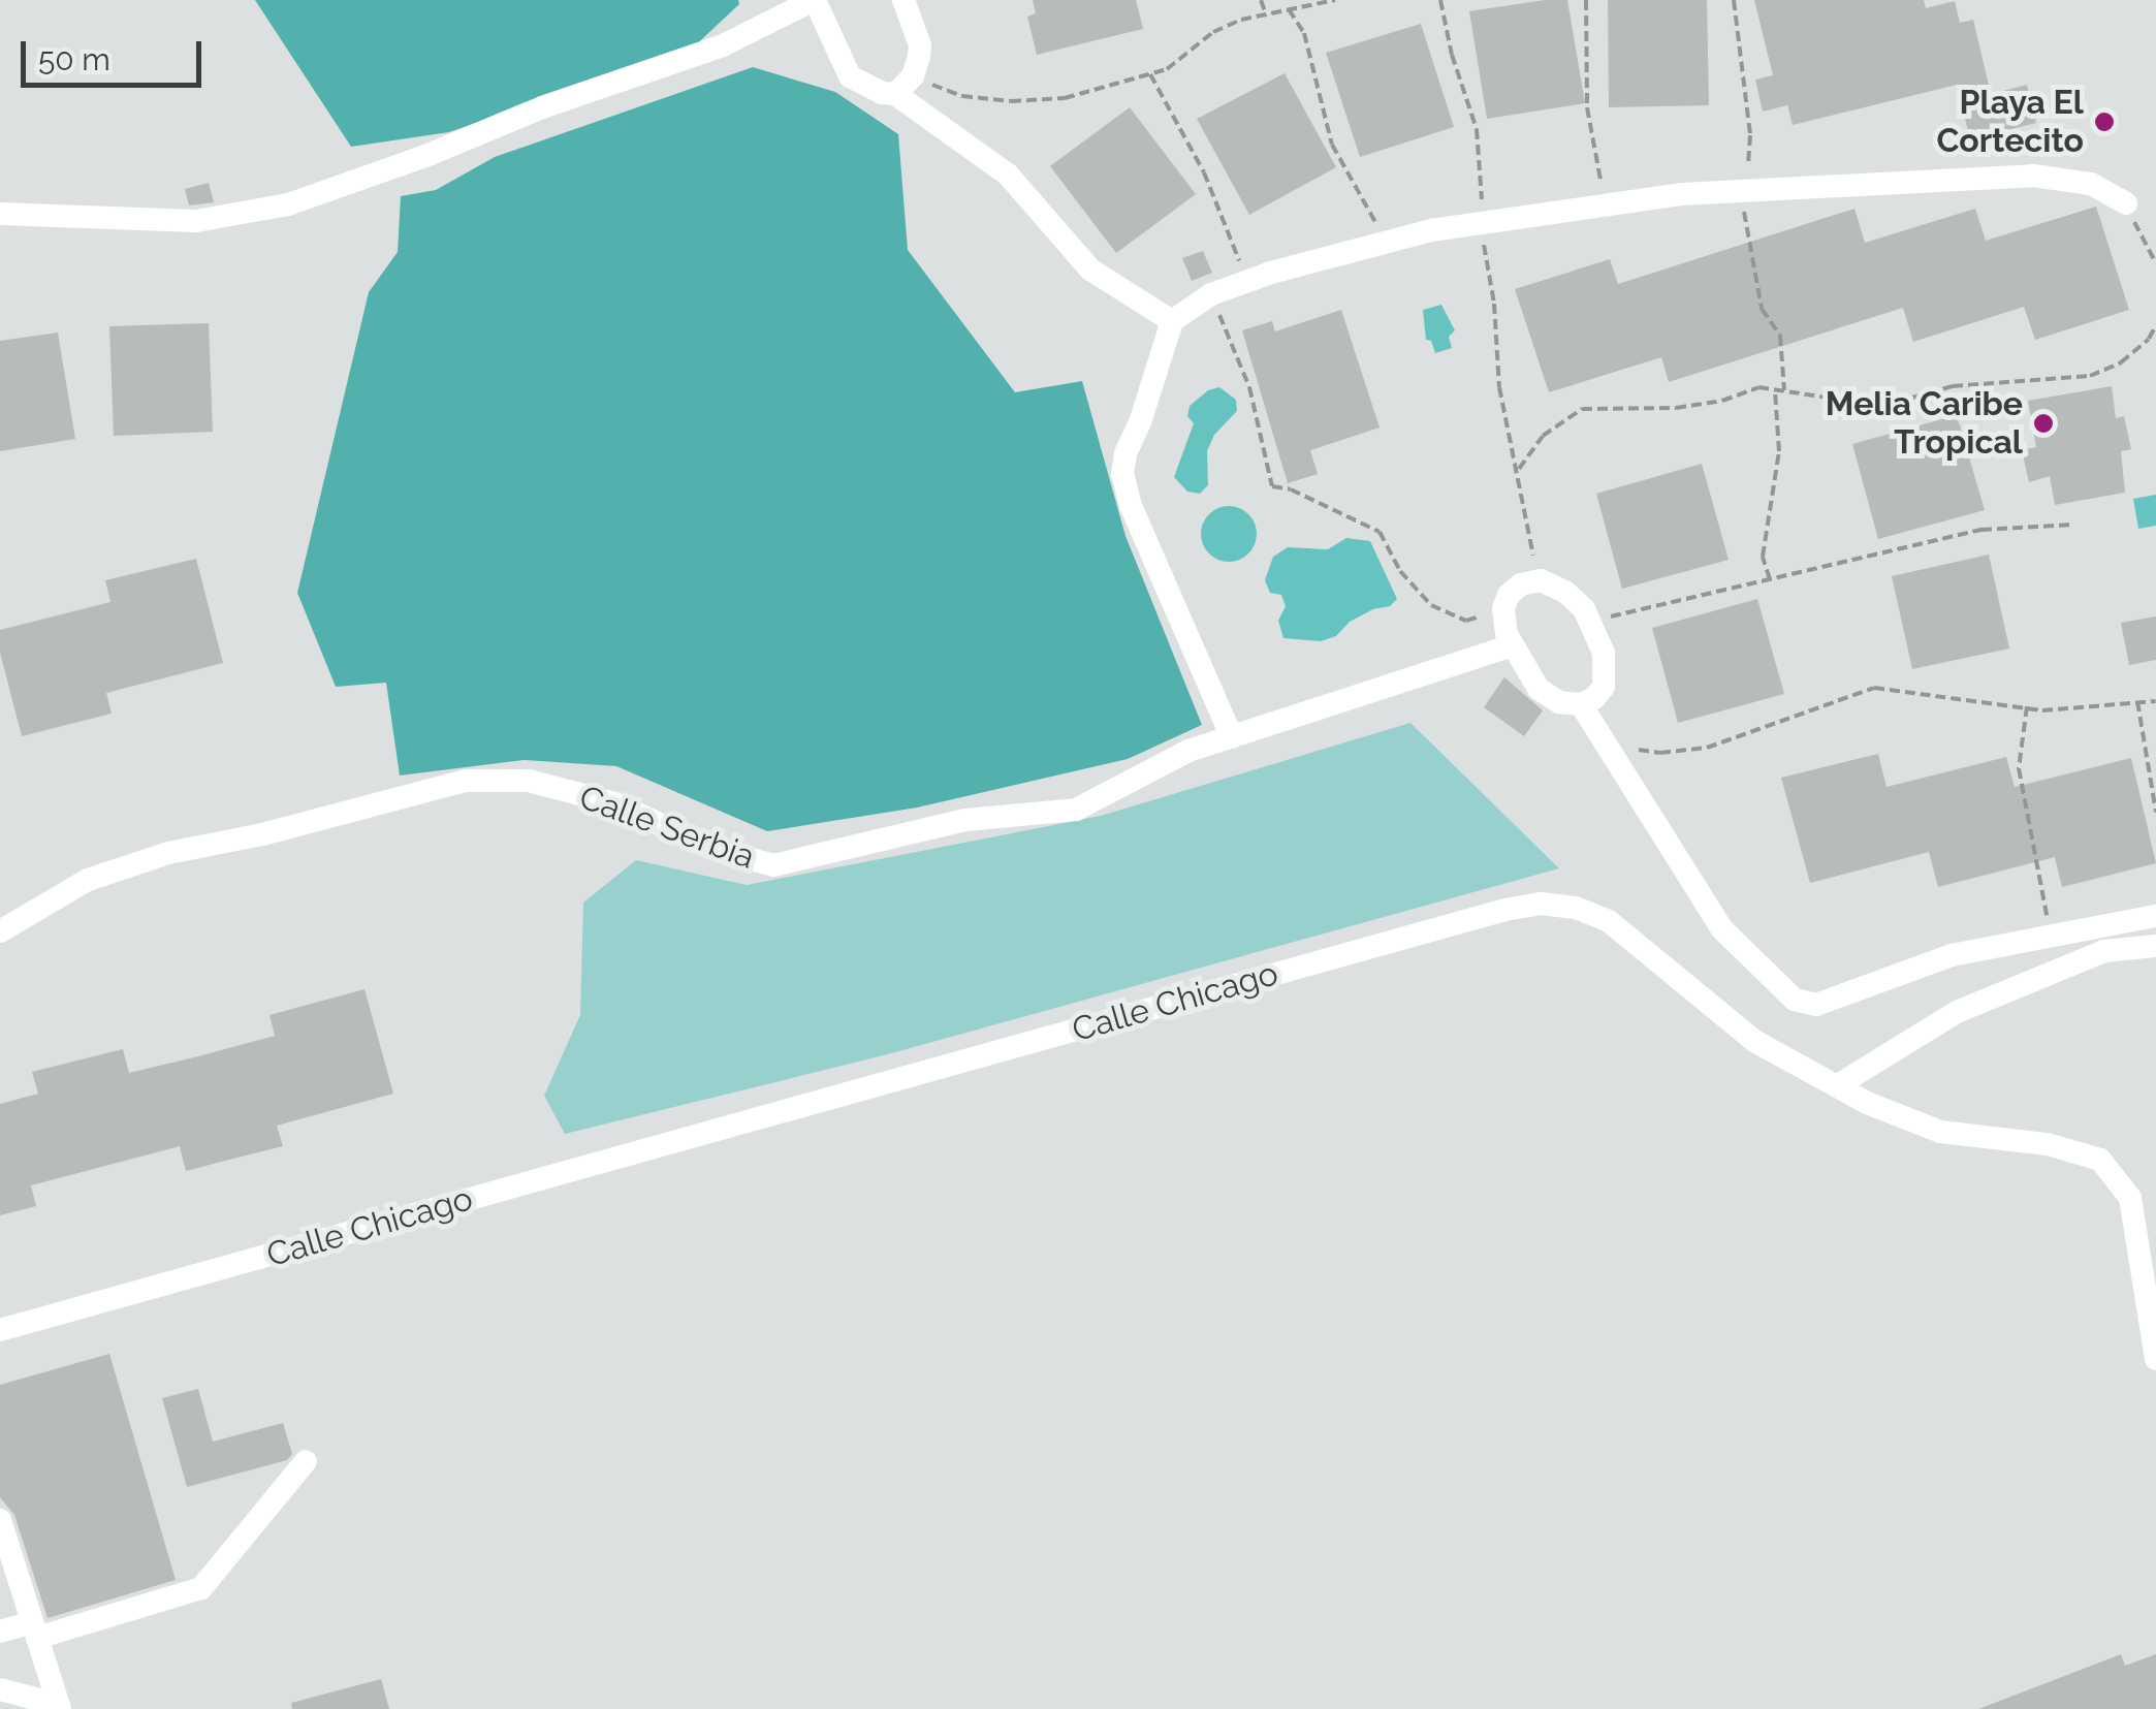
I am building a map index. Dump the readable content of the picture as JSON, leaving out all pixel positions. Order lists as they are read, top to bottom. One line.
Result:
{"streets":{"lane":["Calle Serbia","Calle Chicago"]},"places":["Playa El Cortecito","Melia Caribe Tropical"],"scale_bar":"50 m"}
